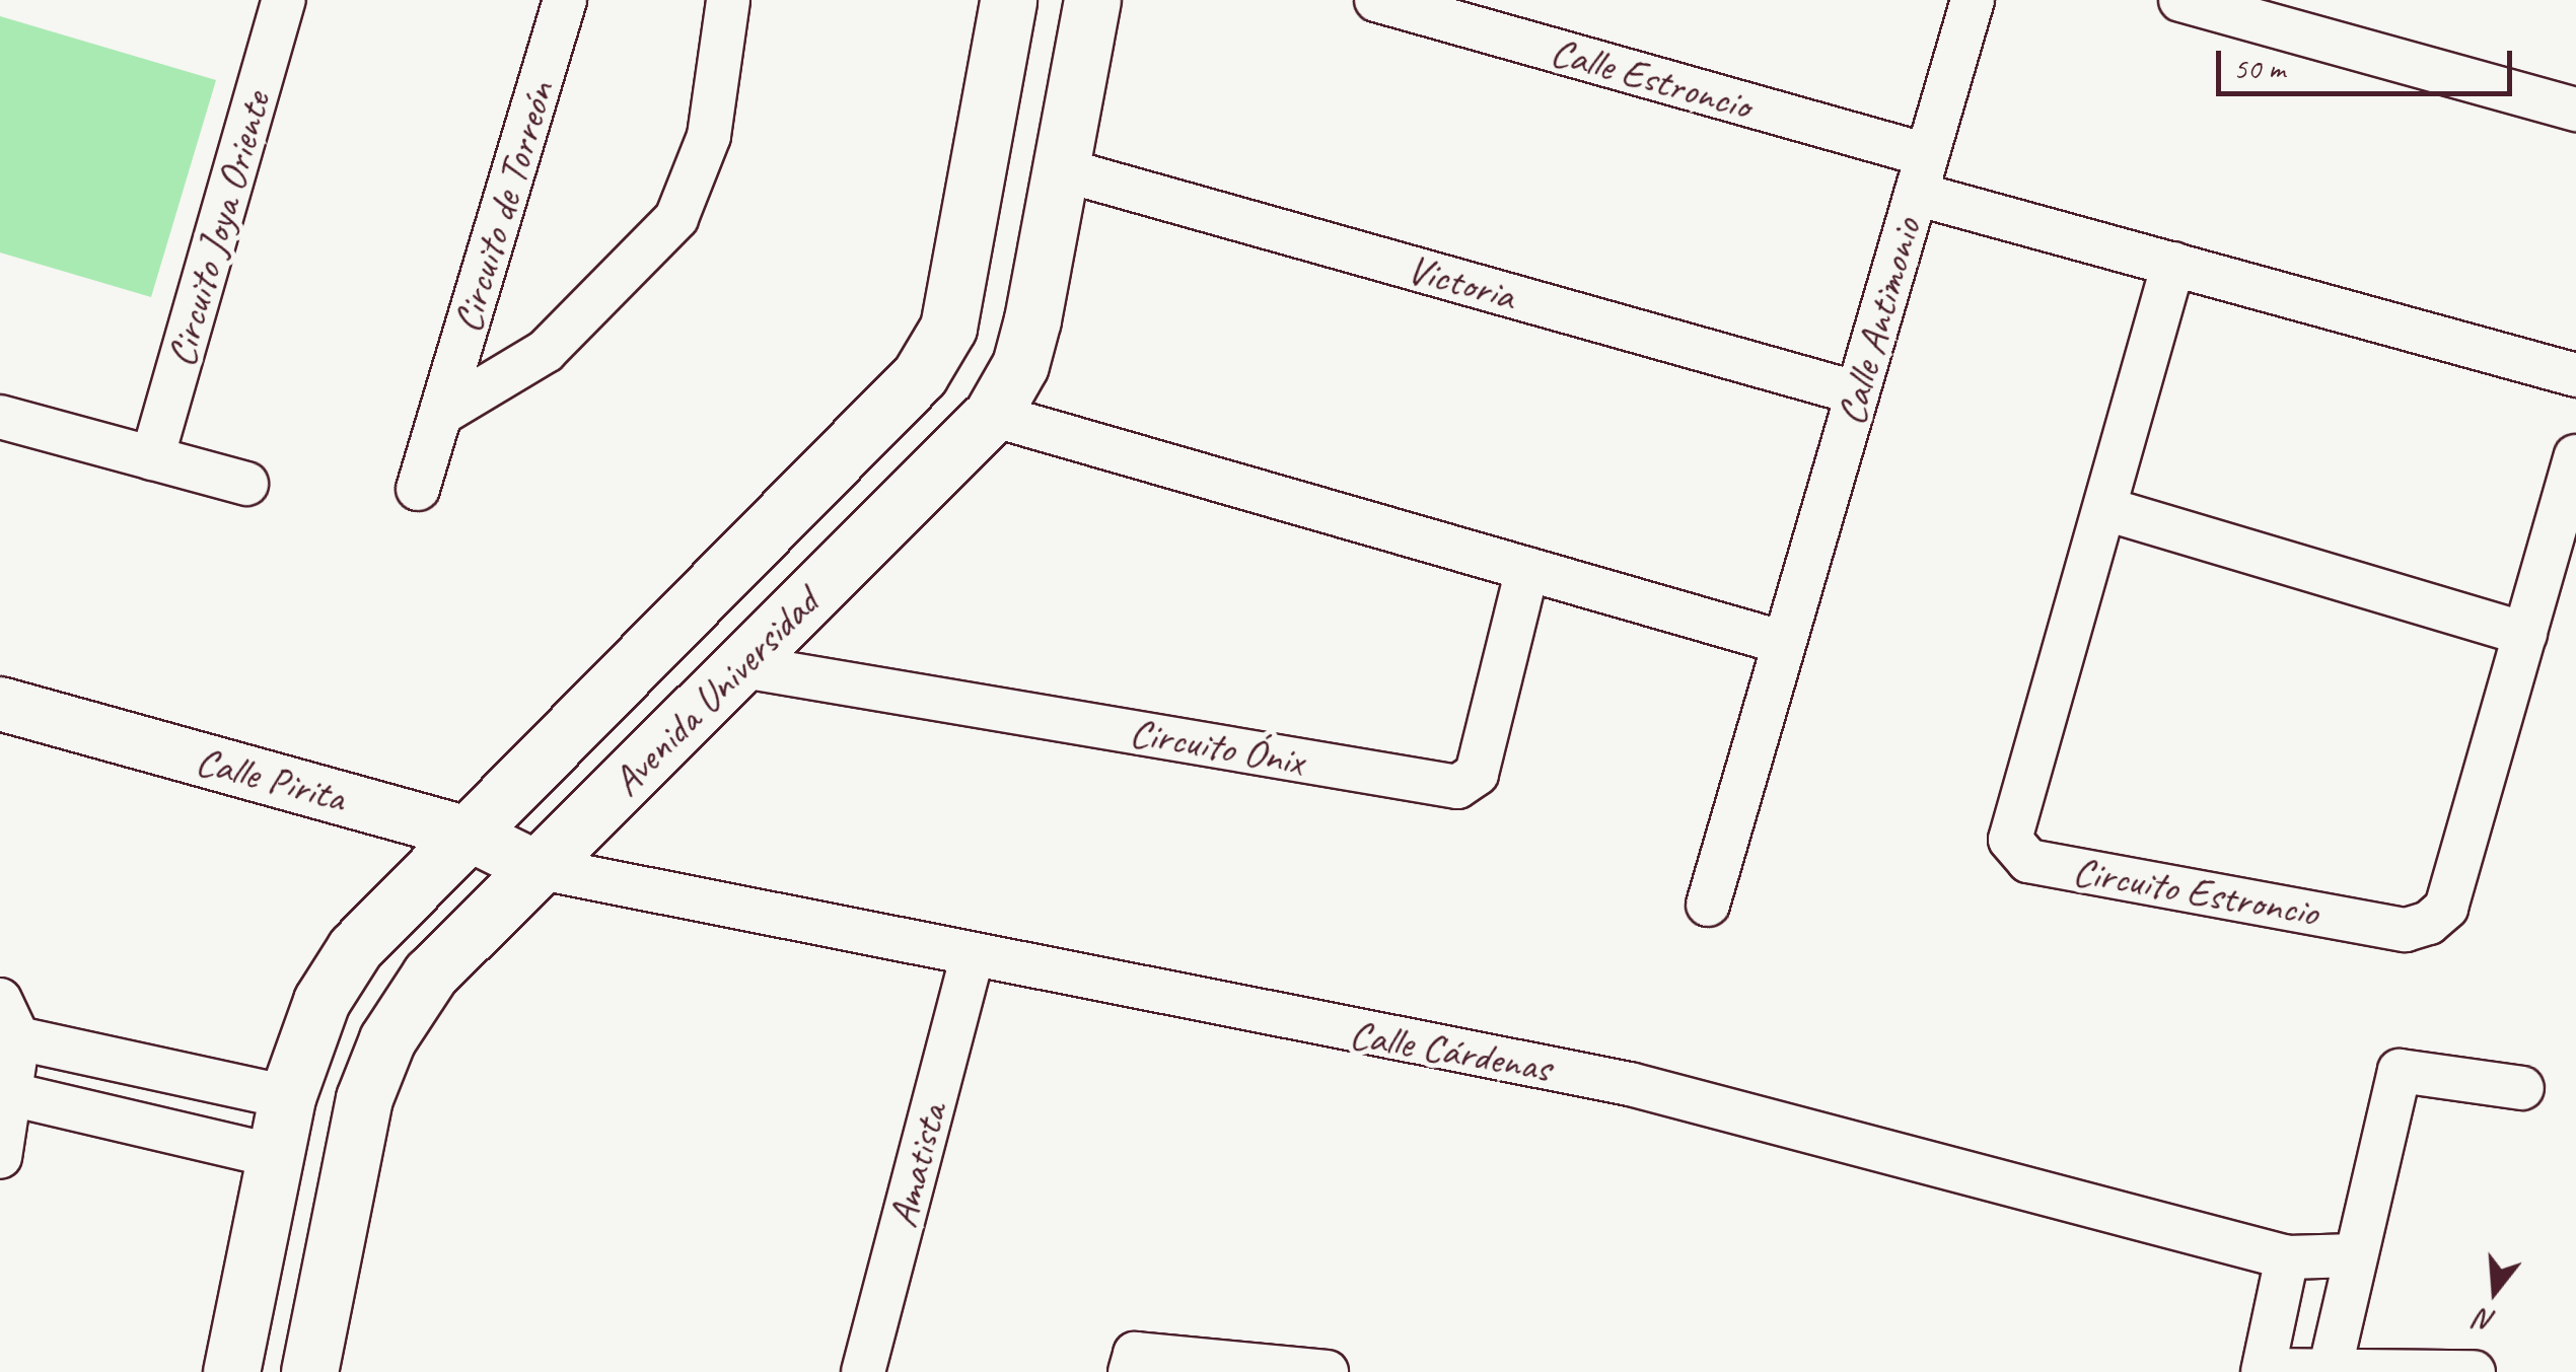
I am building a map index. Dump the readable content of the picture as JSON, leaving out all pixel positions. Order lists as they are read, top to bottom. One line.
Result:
{"streets":{"main road":["Avenida Universidad"],"street":["Calle Estroncio","Circuito de Torreón","Circuito Joya Oriente","Victoria","Calle Antimonio","Circuito Ónix","Calle Pirita","Circuito Estroncio","Calle Cárdenas","Amatista"]},"crossings":[["Calle Estroncio","Calle Antimonio"],["Victoria","Calle Antimonio"],["Victoria","Avenida Universidad"],["Avenida Universidad","Circuito Ónix"],["Avenida Universidad","Calle Pirita"],["Avenida Universidad","Calle Cárdenas"],["Calle Pirita","Calle Cárdenas"],["Calle Cárdenas","Amatista"]],"scale_bar":"50 m","north":"bottom"}
